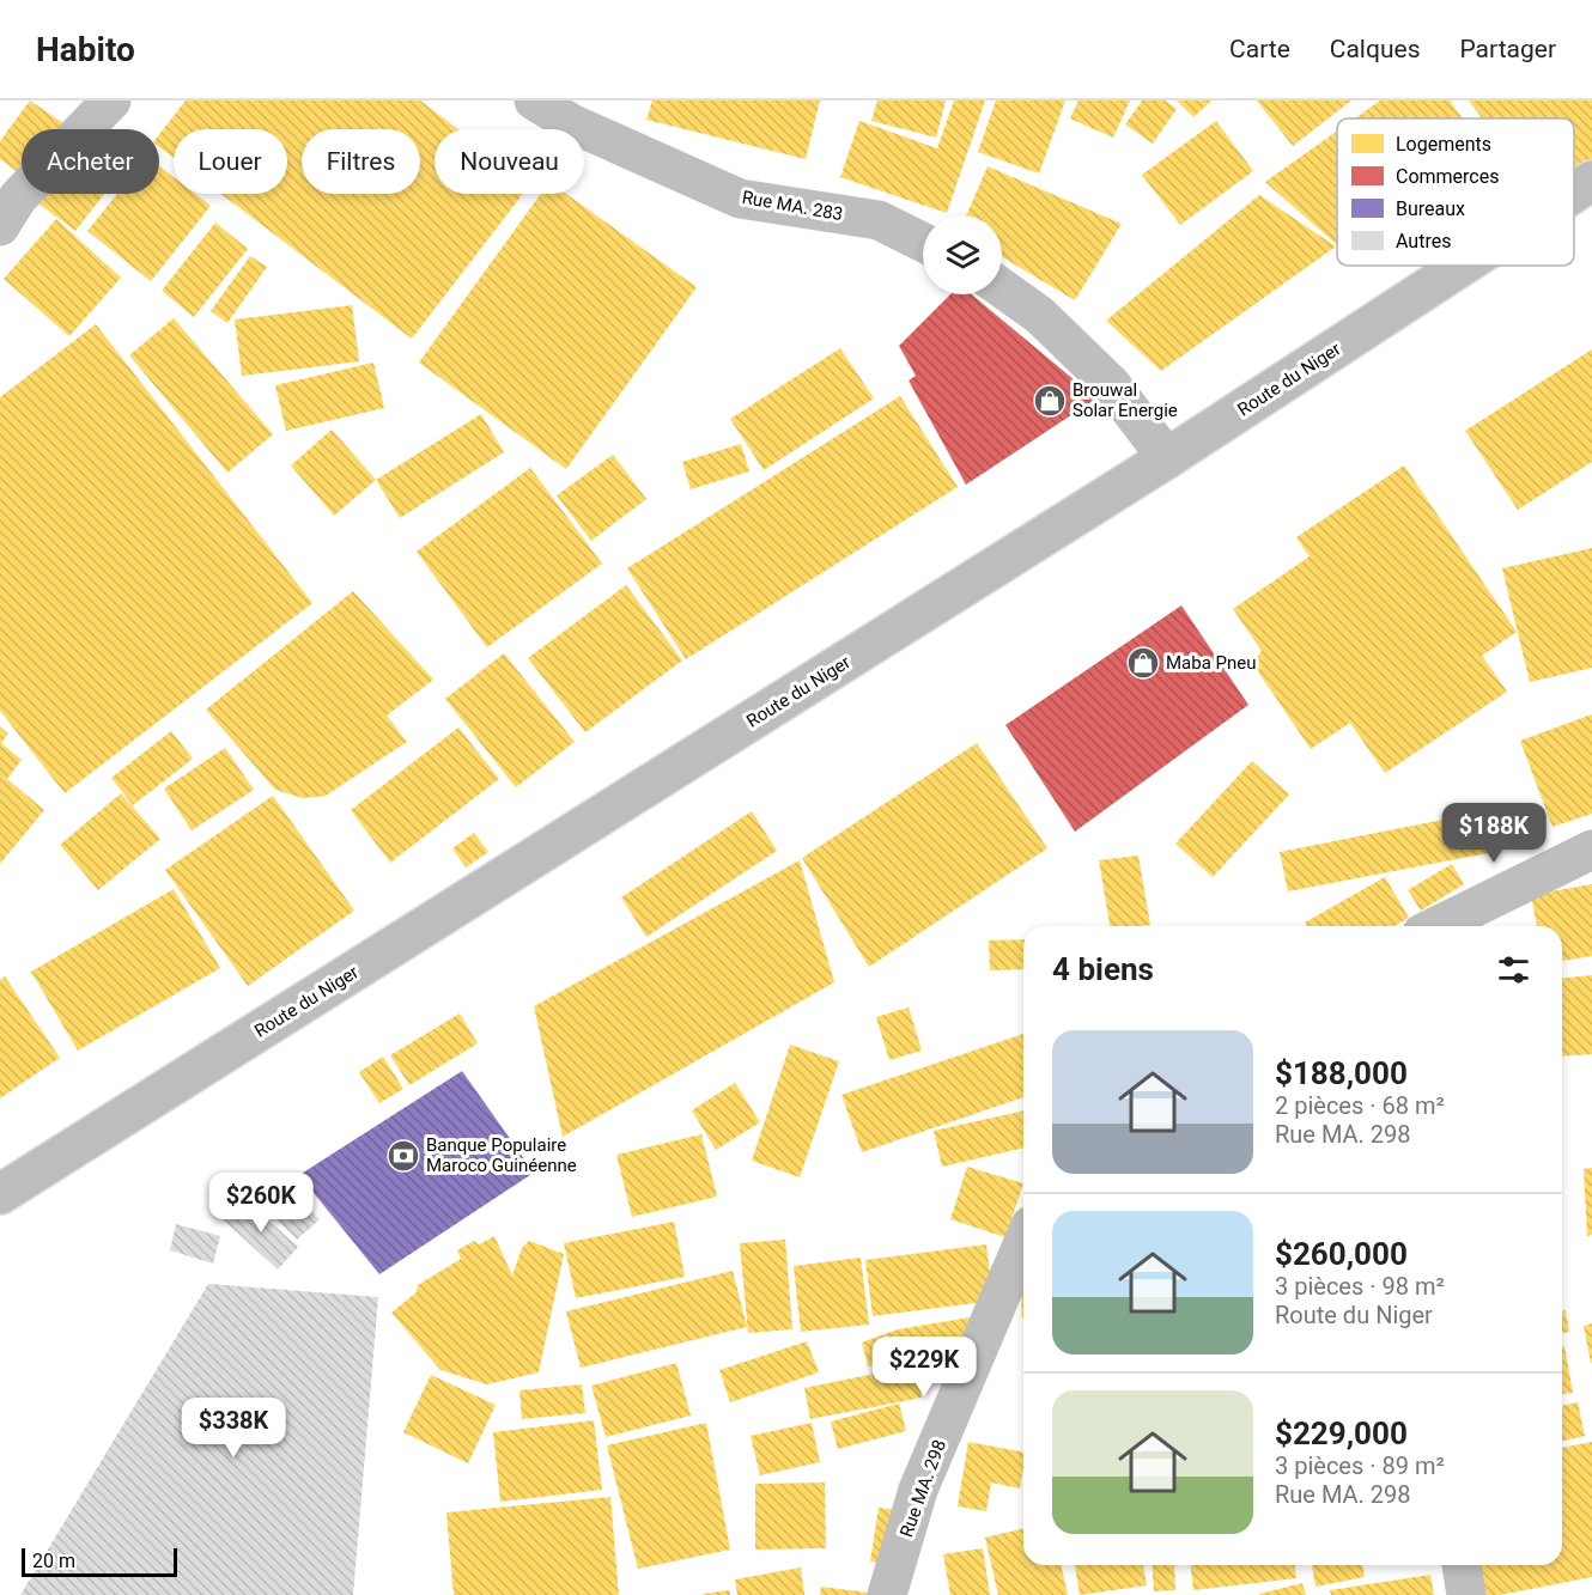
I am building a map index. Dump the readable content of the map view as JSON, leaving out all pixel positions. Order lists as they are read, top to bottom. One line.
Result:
{"streets":{"main road":["Route du Niger"],"street":["Rue MA. 283","Rue MA. 298"]},"places":{"shop":["Brouwal Solar Energie","Maba Pneu"],"bank":["Banque Populaire Maroco Guinéenne"]},"legend":["Logements","Commerces","Bureaux","Autres"],"scale_bar":"20 m","page":{"header":"Habito","nav":["Carte","Calques","Partager"],"chip":["Acheter","Louer","Filtres","Nouveau"],"price":["$188K","$260K","$229K","$338K"],"heading":"4 biens","list":[{"name":"$188,000","note":"2 pièces · 68 m² · Rue MA. 298"},{"name":"$260,000","note":"3 pièces · 98 m² · Route du Niger"},{"name":"$229,000","note":"3 pièces · 89 m² · Rue MA. 298"}],"scale":"20 m"}}
